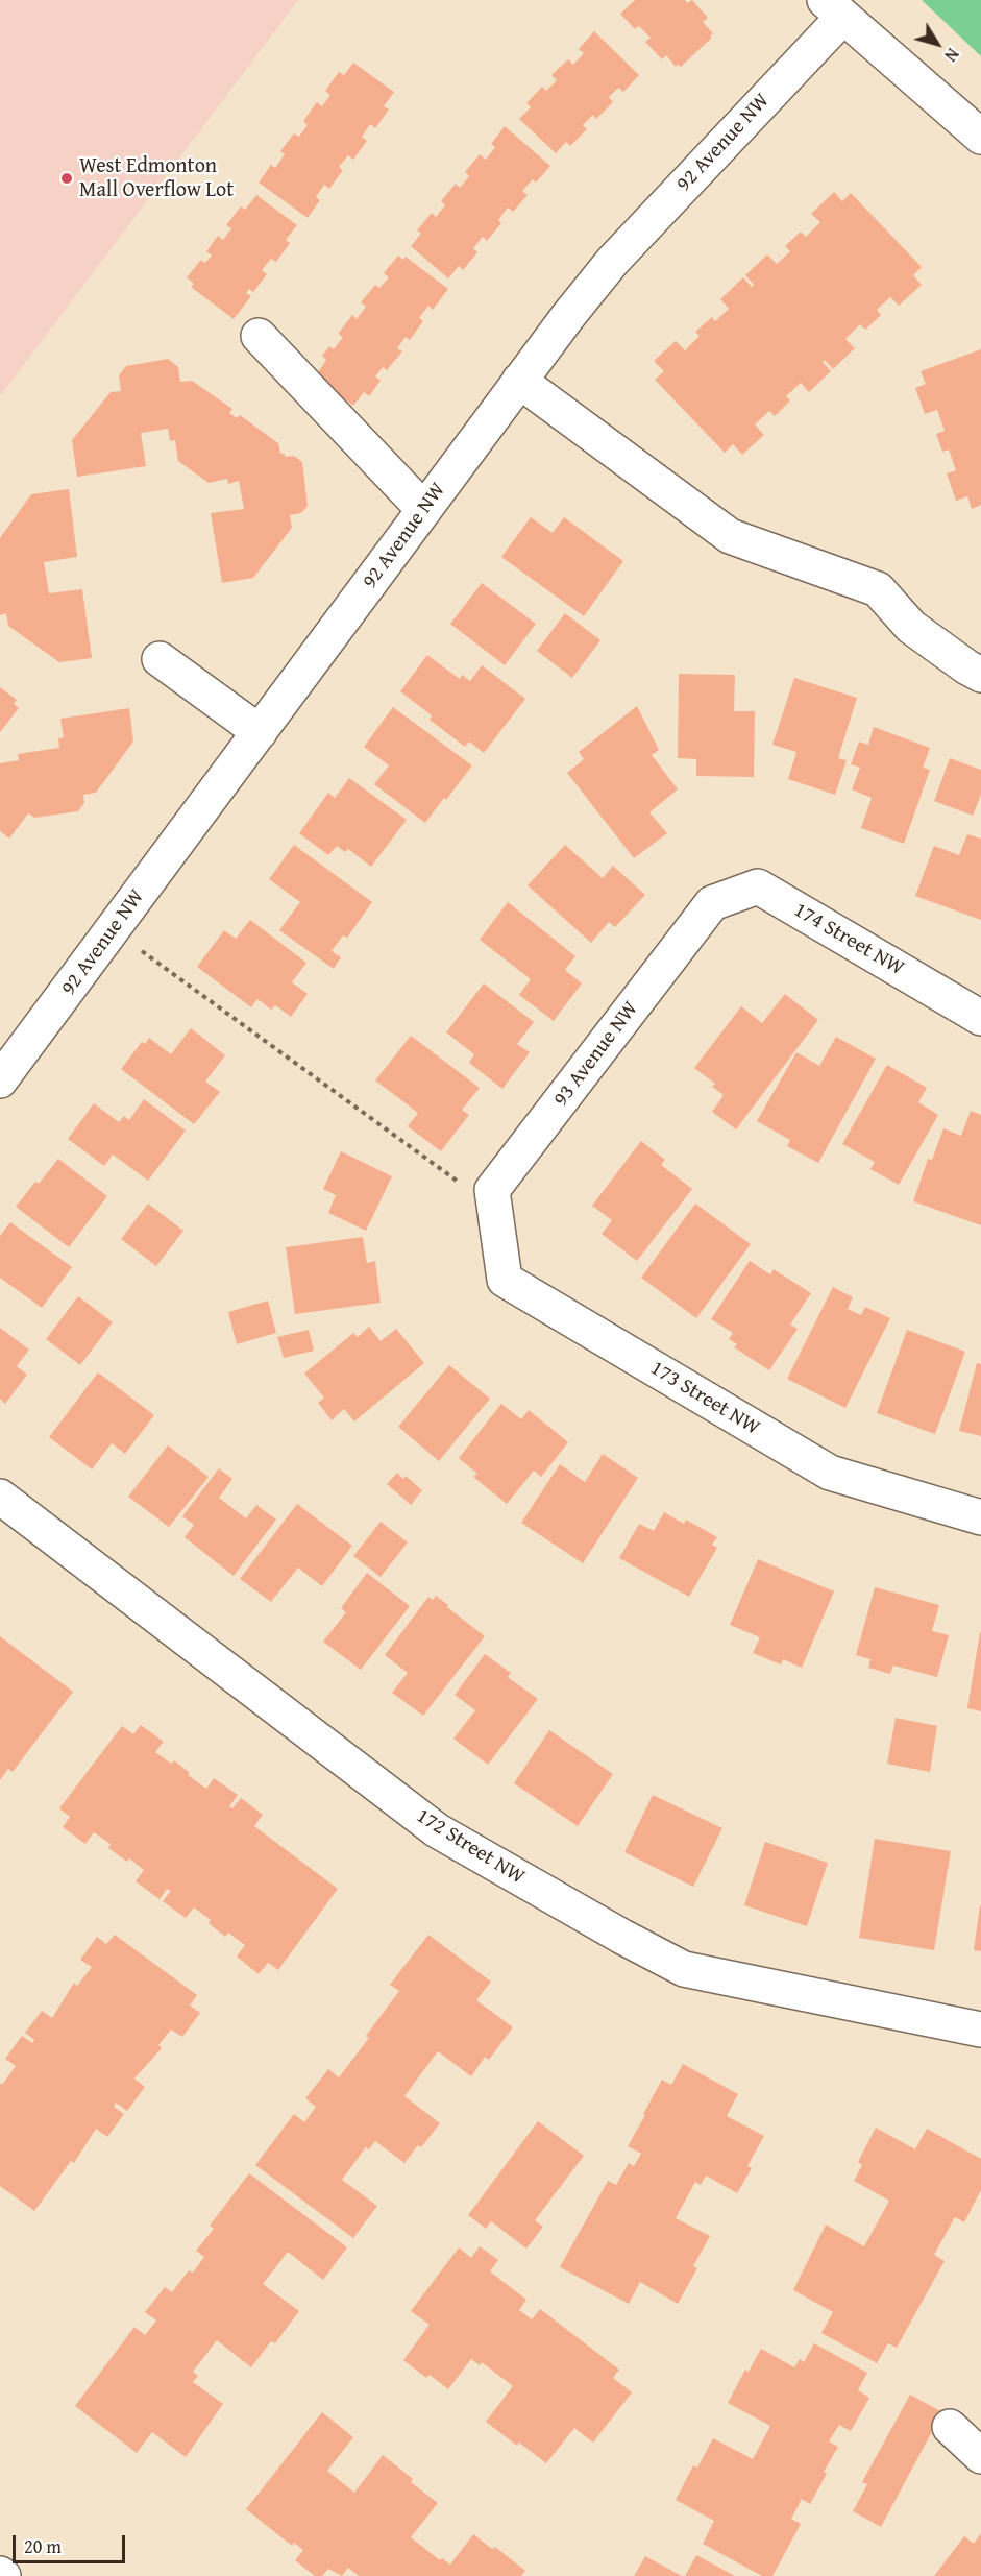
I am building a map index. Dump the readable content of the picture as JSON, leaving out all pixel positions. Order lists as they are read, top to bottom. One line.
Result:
{"streets":{"street":["92 Avenue NW","174 Street NW","93 Avenue NW","173 Street NW","172 Street NW"]},"crossings":[["174 Street NW","93 Avenue NW"],["93 Avenue NW","173 Street NW"]],"places":["West Edmonton Mall Overflow Lot"],"scale_bar":"20 m","north":"bottom right"}
